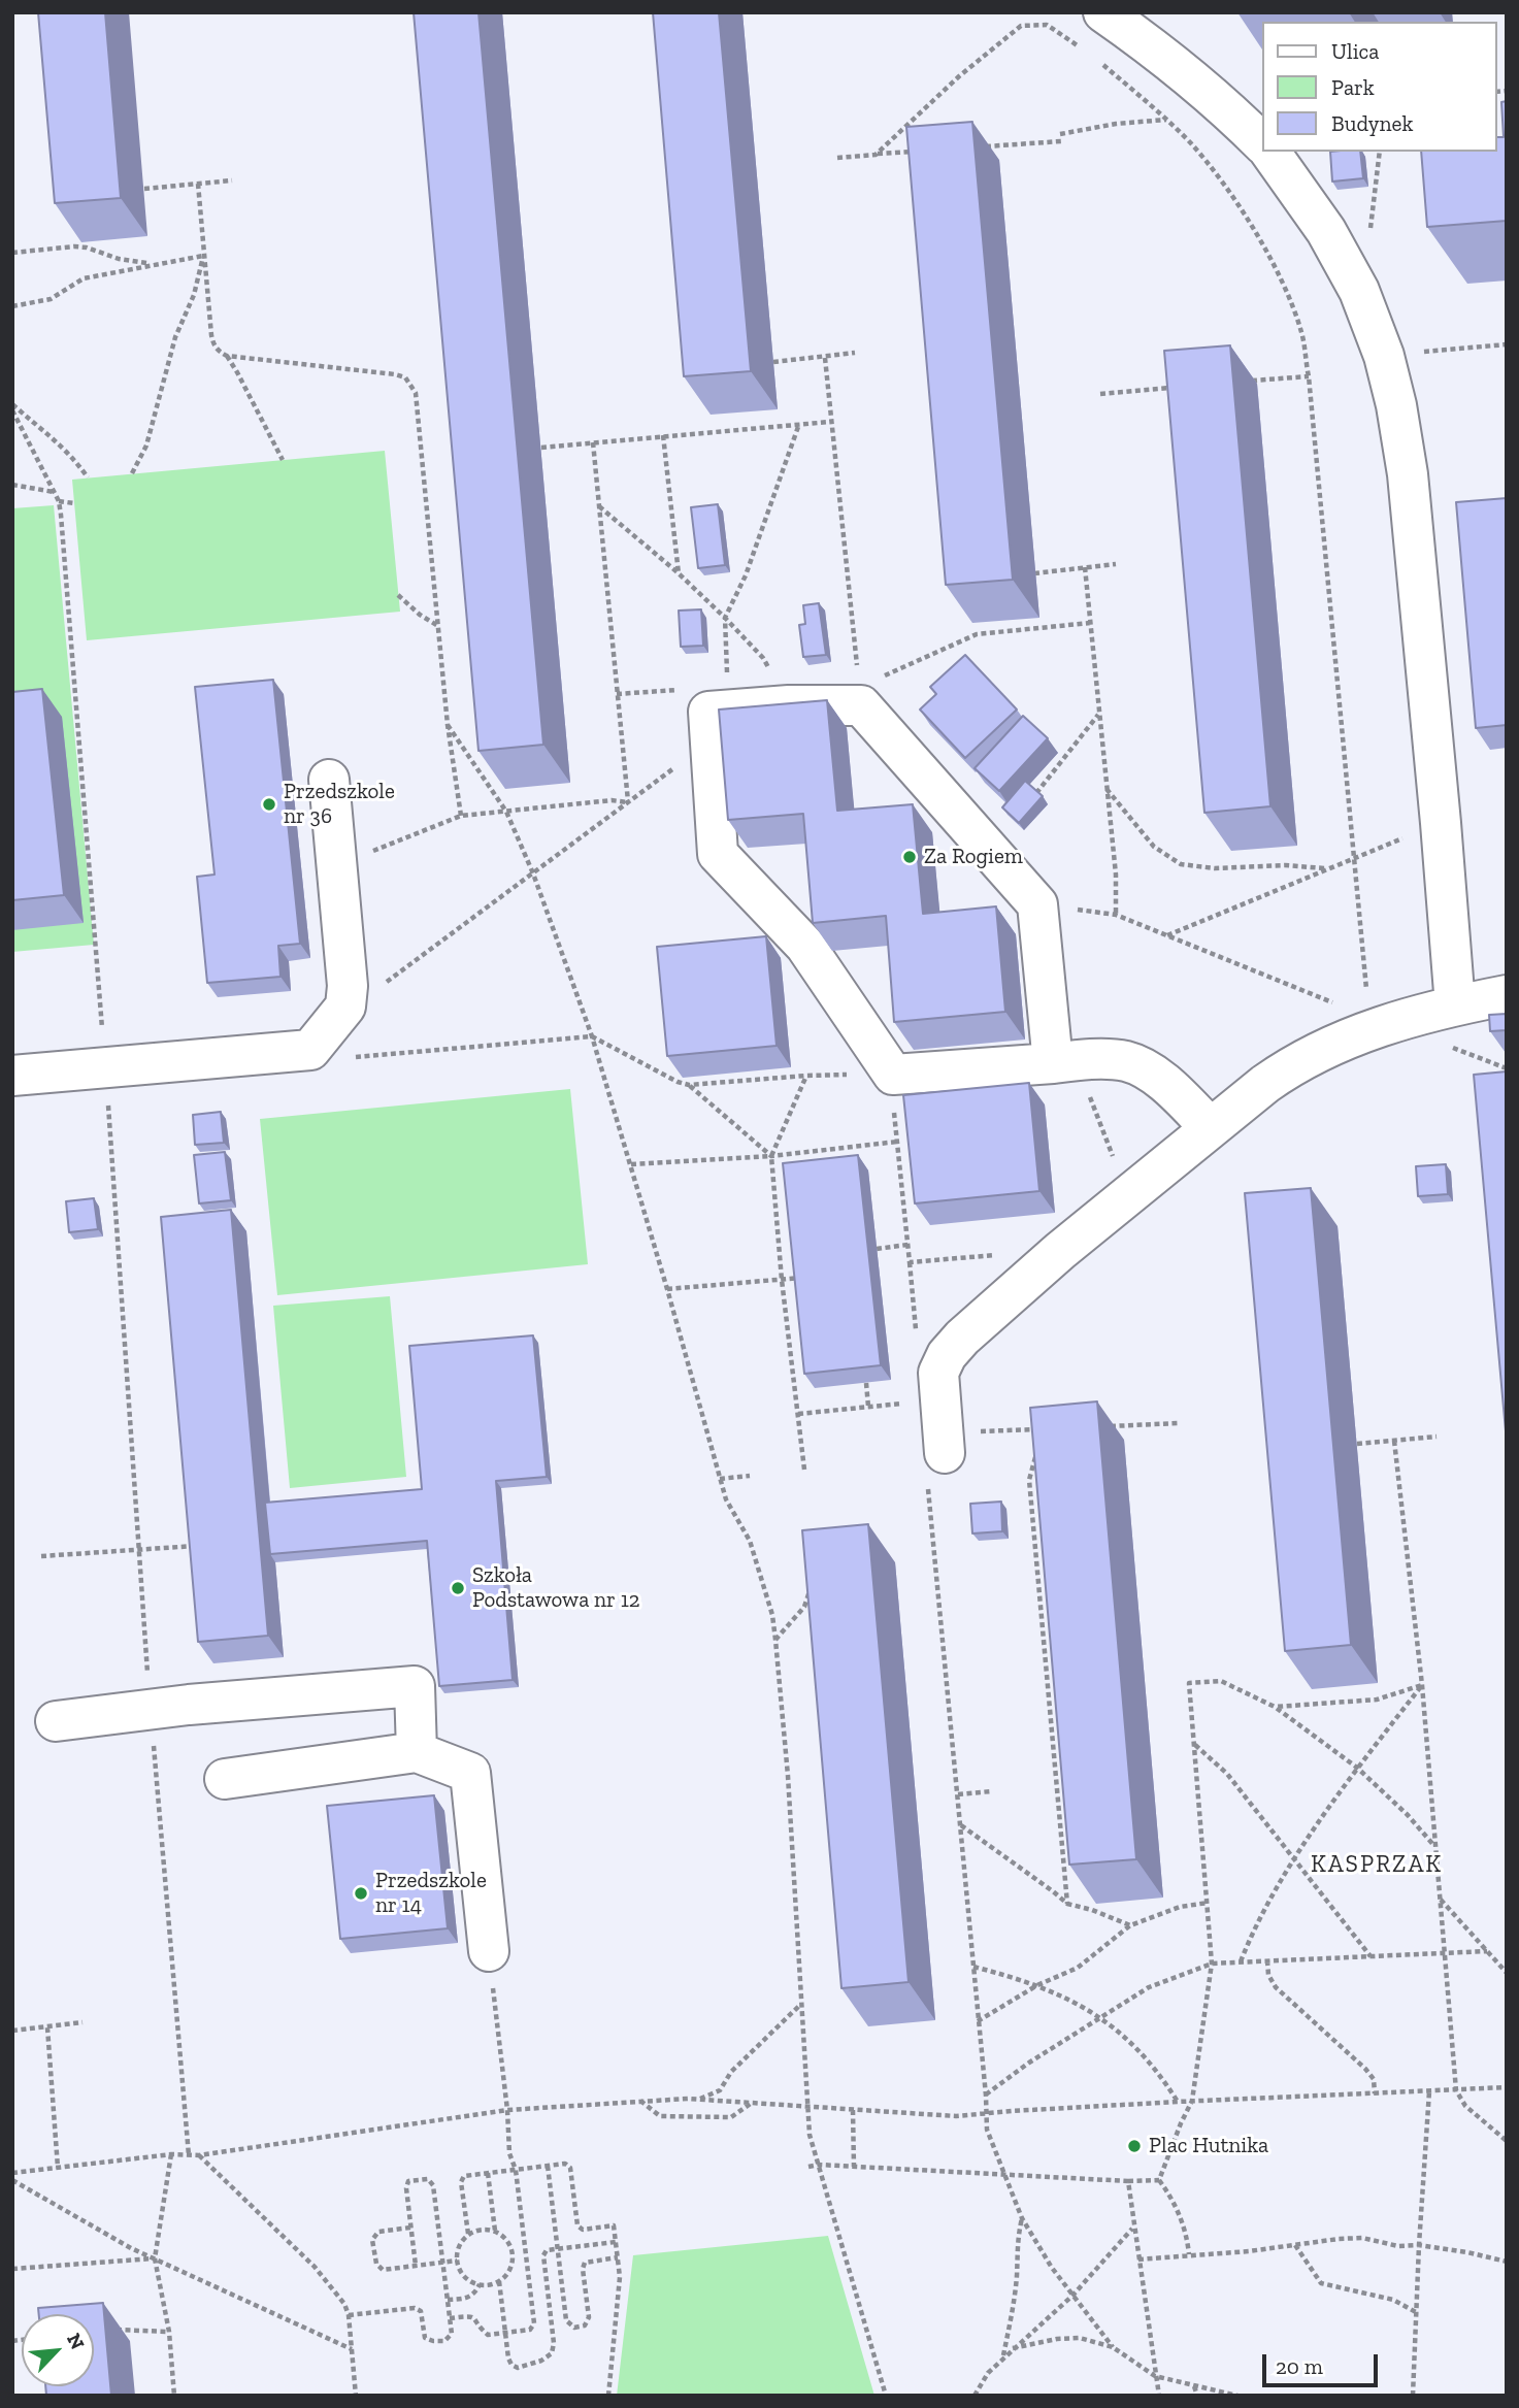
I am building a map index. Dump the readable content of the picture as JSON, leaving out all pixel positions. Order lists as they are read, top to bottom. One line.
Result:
{"districts":["KASPRZAK"],"places":["Przedszkole nr 36","Za Rogiem","Szkoła Podstawowa nr 12","Przedszkole nr 14","Plac Hutnika"],"legend":["Ulica","Park","Budynek"],"scale_bar":"20 m","north":"top right"}
